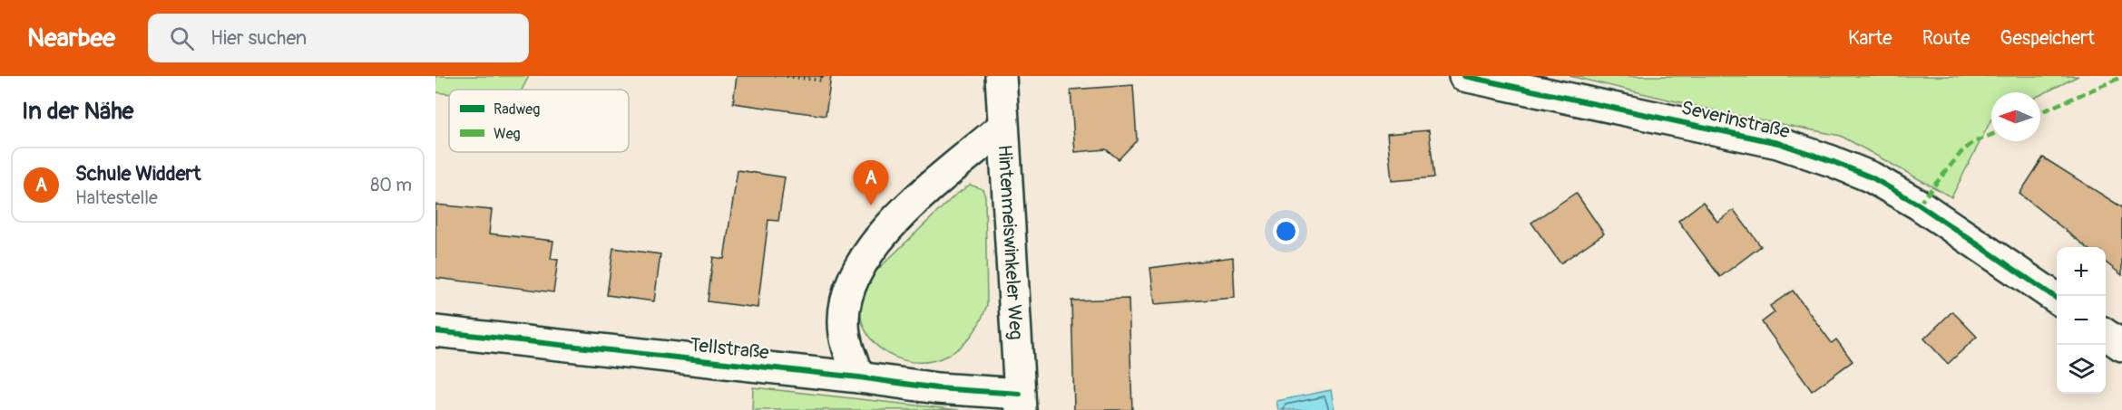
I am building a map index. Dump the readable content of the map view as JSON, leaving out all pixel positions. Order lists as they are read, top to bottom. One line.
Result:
{"streets":{"street":["Severinstraße","Hintenmeiswinkeler Weg","Tellstraße"]},"crossings":[["Hintenmeiswinkeler Weg","Tellstraße"]],"legend":["Radweg","Weg"],"north":"left","page":{"header":"Nearbee","search":"Hier suchen","nav":["Karte","Route","Gespeichert"],"heading":"In der Nähe","list":[{"mark":"A","name":"Schule Widdert","note":"Haltestelle","value":"80 m"}],"pins":"A","map_buttons":["+","−"]}}
